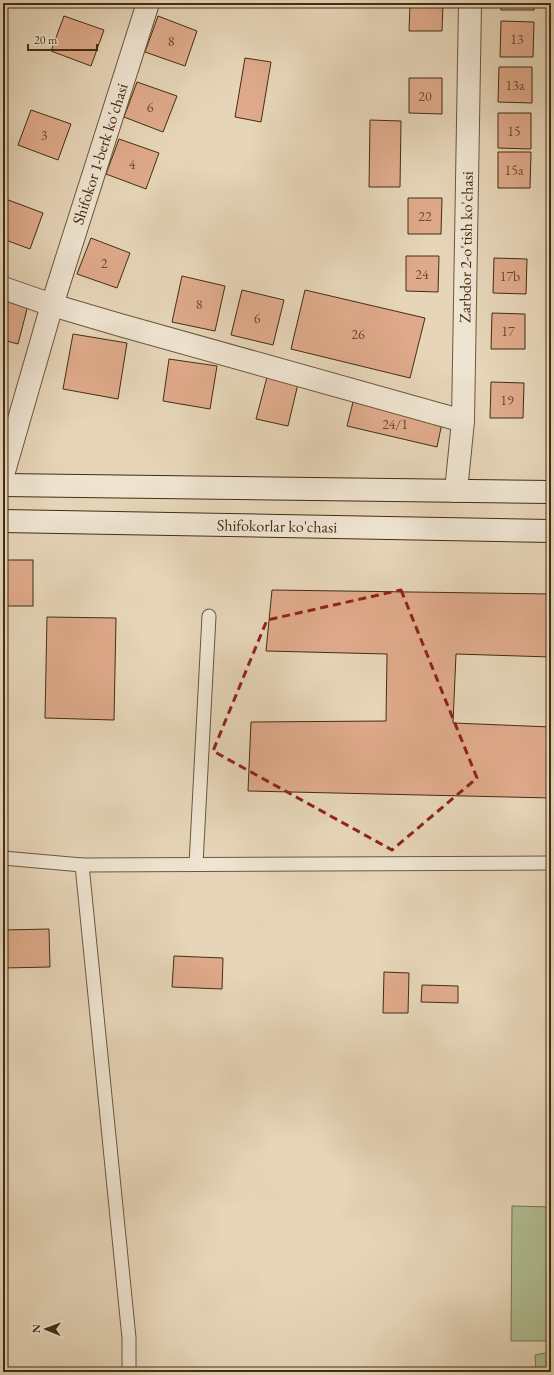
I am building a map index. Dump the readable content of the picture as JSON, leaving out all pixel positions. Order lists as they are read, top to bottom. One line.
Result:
{"streets":{"street":["Shifokor 1-berk ko'chasi","Zarbdor 2-o'tish ko'chasi","Shifokorlar ko'chasi"]},"house_numbers":["13","8","13a","20","6","15","3","4","15a","22","2","24","17b","8","6","17","26","19","24/1"],"scale_bar":"20 m","north":"left"}
